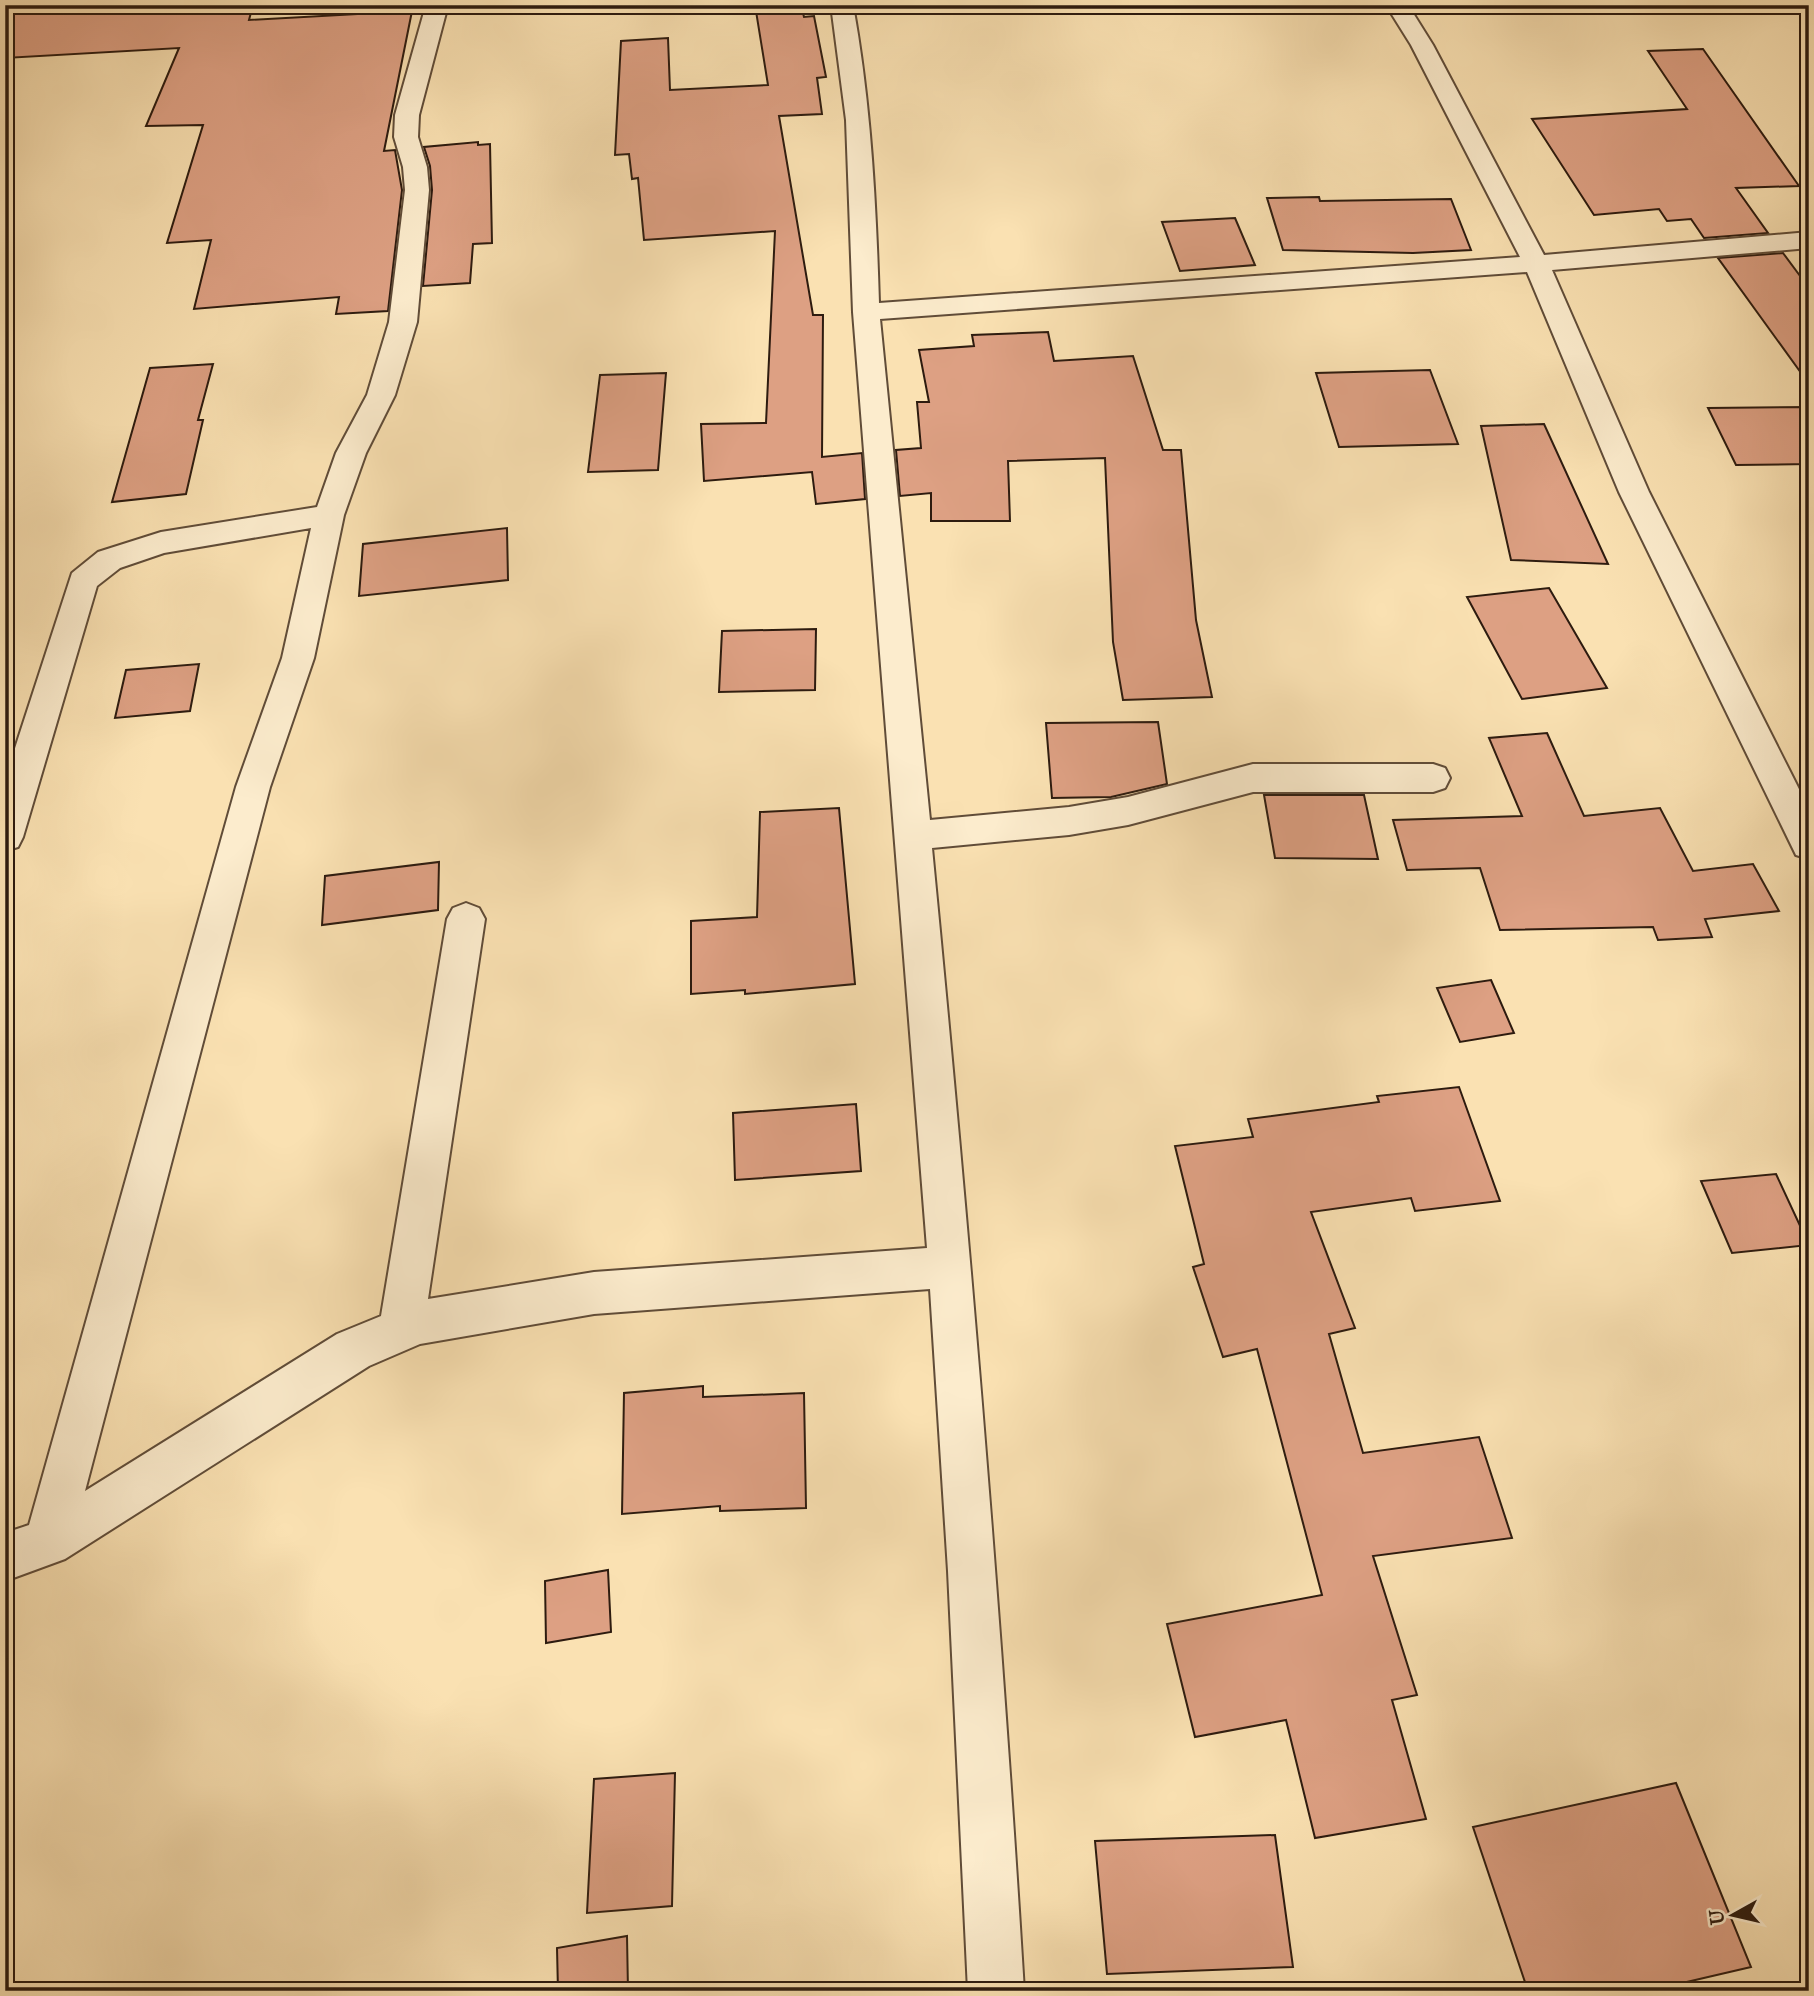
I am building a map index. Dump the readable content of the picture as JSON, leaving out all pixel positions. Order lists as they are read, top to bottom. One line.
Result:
{"north":"left"}
